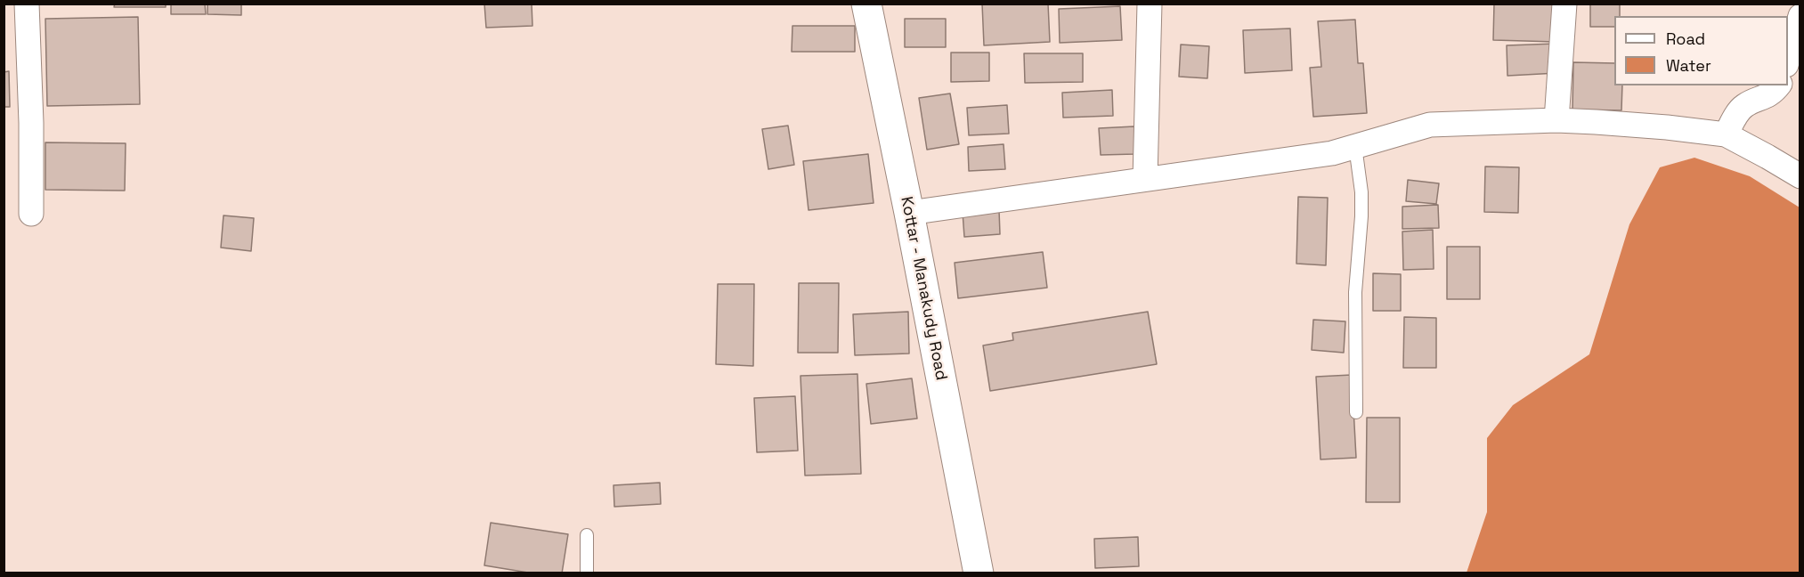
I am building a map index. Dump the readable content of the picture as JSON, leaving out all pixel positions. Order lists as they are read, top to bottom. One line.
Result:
{"streets":{"main road":["Kottar - Manakudy Road"]},"legend":["Road","Water"]}
